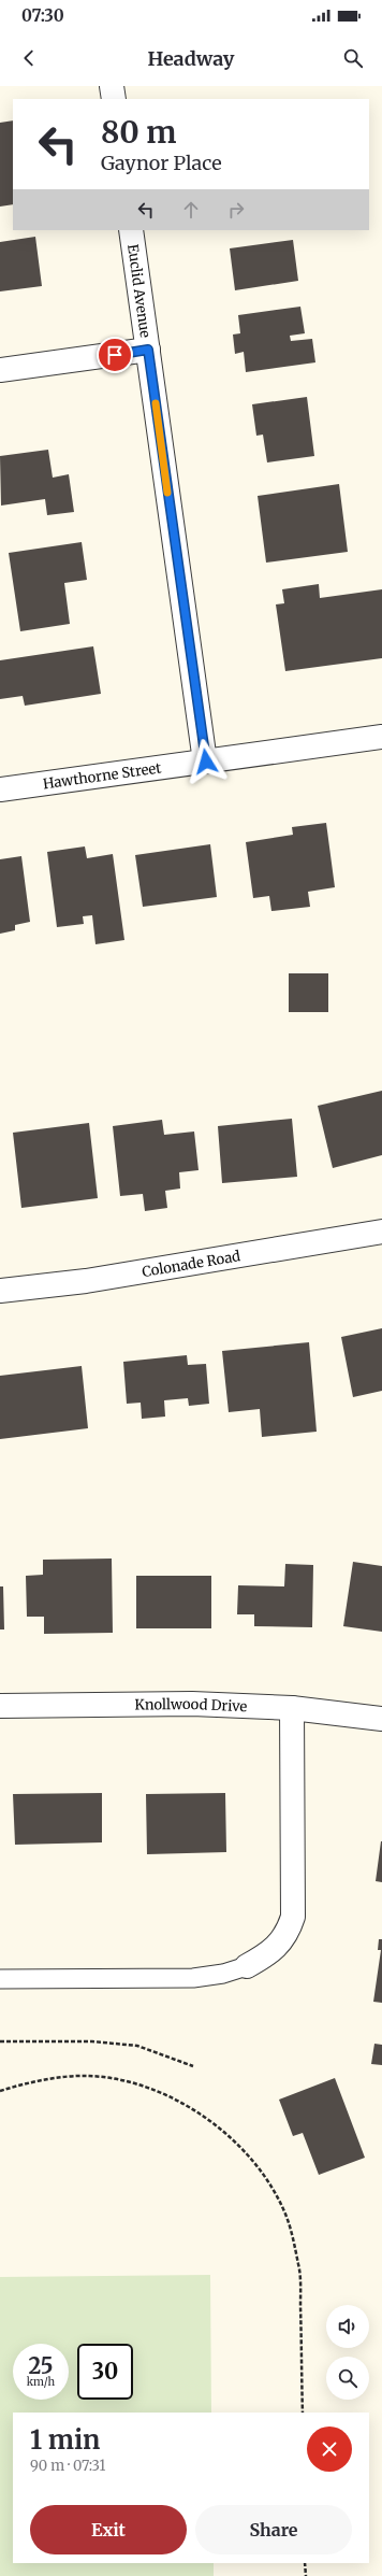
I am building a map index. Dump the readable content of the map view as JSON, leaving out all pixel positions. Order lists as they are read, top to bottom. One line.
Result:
{"streets":{"street":["Euclid Avenue","Hawthorne Street","Colonade Road","Knollwood Drive"]},"crossings":[["Euclid Avenue","Hawthorne Street"]],"page":{"status":"07:30","header":"Headway","turn":["80 m","Gaynor Place"],"speed":"25 km/h","limit":"30","heading":["1 min","90 m · 07:31"],"buttons":["Exit","Share"]}}
